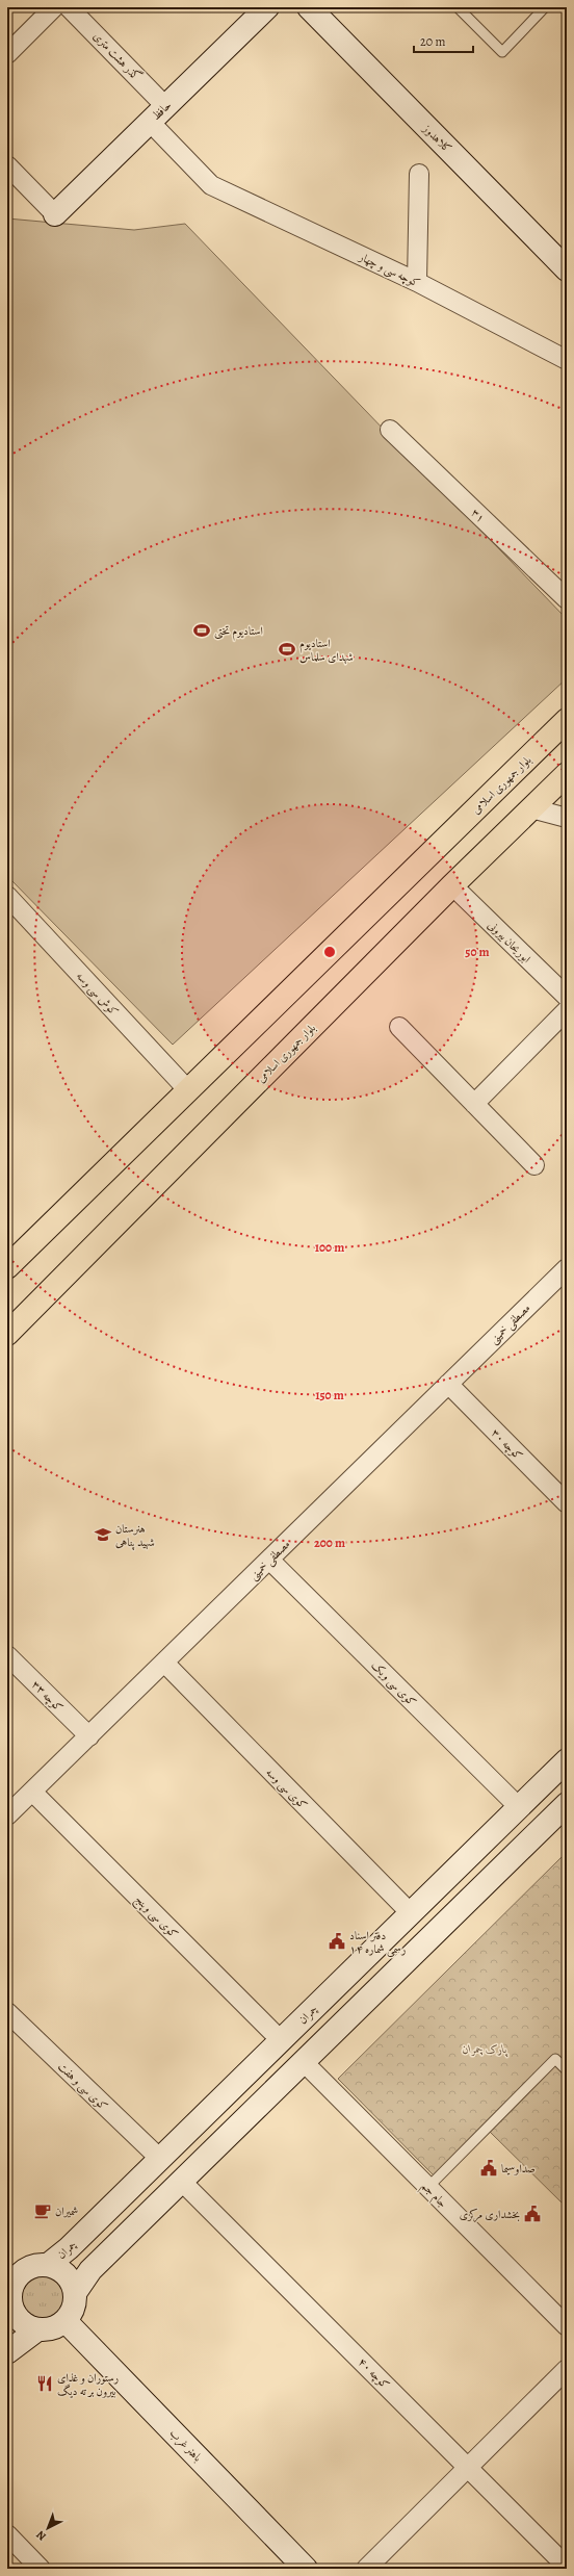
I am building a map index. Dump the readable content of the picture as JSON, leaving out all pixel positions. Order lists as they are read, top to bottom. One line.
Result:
{"streets":{"main road":["بلوار جمهوری اسلامی"],"street":["گذر هشت متری","حافظ","کلاهدوز","کوچه سی و چهار","۳۱","ابوریحان بیرونی","کوش سی وسه","مصطفی خمینی","کوچه ۳۰","کوی سی ویک","کوچه ۳۳","کوی سی وسه","کوی سی وپنج","چمران","کوی سی و هفت","جام جم","کوچه ۴۰","باهنر غرب"]},"crossings":[["گذر هشت متری","حافظ"],["حافظ","کوچه سی و چهار"],["بلوار جمهوری اسلامی","ابوریحان بیرونی"],["بلوار جمهوری اسلامی","کوش سی وسه"],["مصطفی خمینی","کوچه ۳۰"],["مصطفی خمینی","کوی سی ویک"],["مصطفی خمینی","کوچه ۳۳"],["مصطفی خمینی","کوی سی وسه"],["مصطفی خمینی","کوی سی وپنج"],["کوی سی ویک","چمران"],["کوی سی وسه","چمران"],["کوی سی وپنج","چمران"],["چمران","کوی سی و هفت"],["چمران","باهنر غرب"]],"parks":["پارک چمران"],"places":{"sports":["استادیوم تختی","استادیوم شهدای سلماس"],"school or university":["هنرستان شهید پناهی"],"public building":["دفتر اسناد رسمی شماره ۱۴","صداوسیما","بخشداری مرکزی"],"cafe":["شمیران"],"restaurant":["رستوران و غذای بیرون بر ته دیگ"]},"scale_bar":"20 m","north":"bottom left","rings":["50 m","100 m","150 m","200 m"]}
